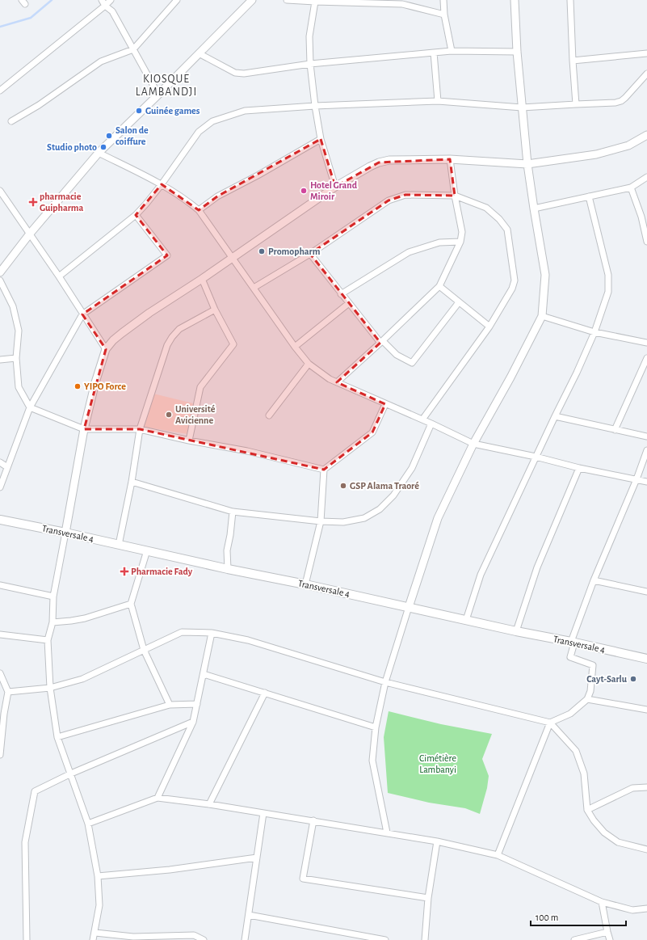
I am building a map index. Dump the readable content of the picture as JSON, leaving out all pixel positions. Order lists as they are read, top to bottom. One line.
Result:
{"streets":{"main road":["Transversale 4"]},"districts":["KIOSQUE LAMBANDJI"],"parks":["Cimétière Lambanyi"],"places":{"other":["Guinée games","Salon de coiffure","Studio photo","Hotel Grand Miroir","Promopharm","YIPO Force","Université Avicienne","GSP Alama Traoré","Cayt-Sarlu"],"health":["pharmacie Guipharma","Pharmacie Fady"]},"scale_bar":"100 m"}
